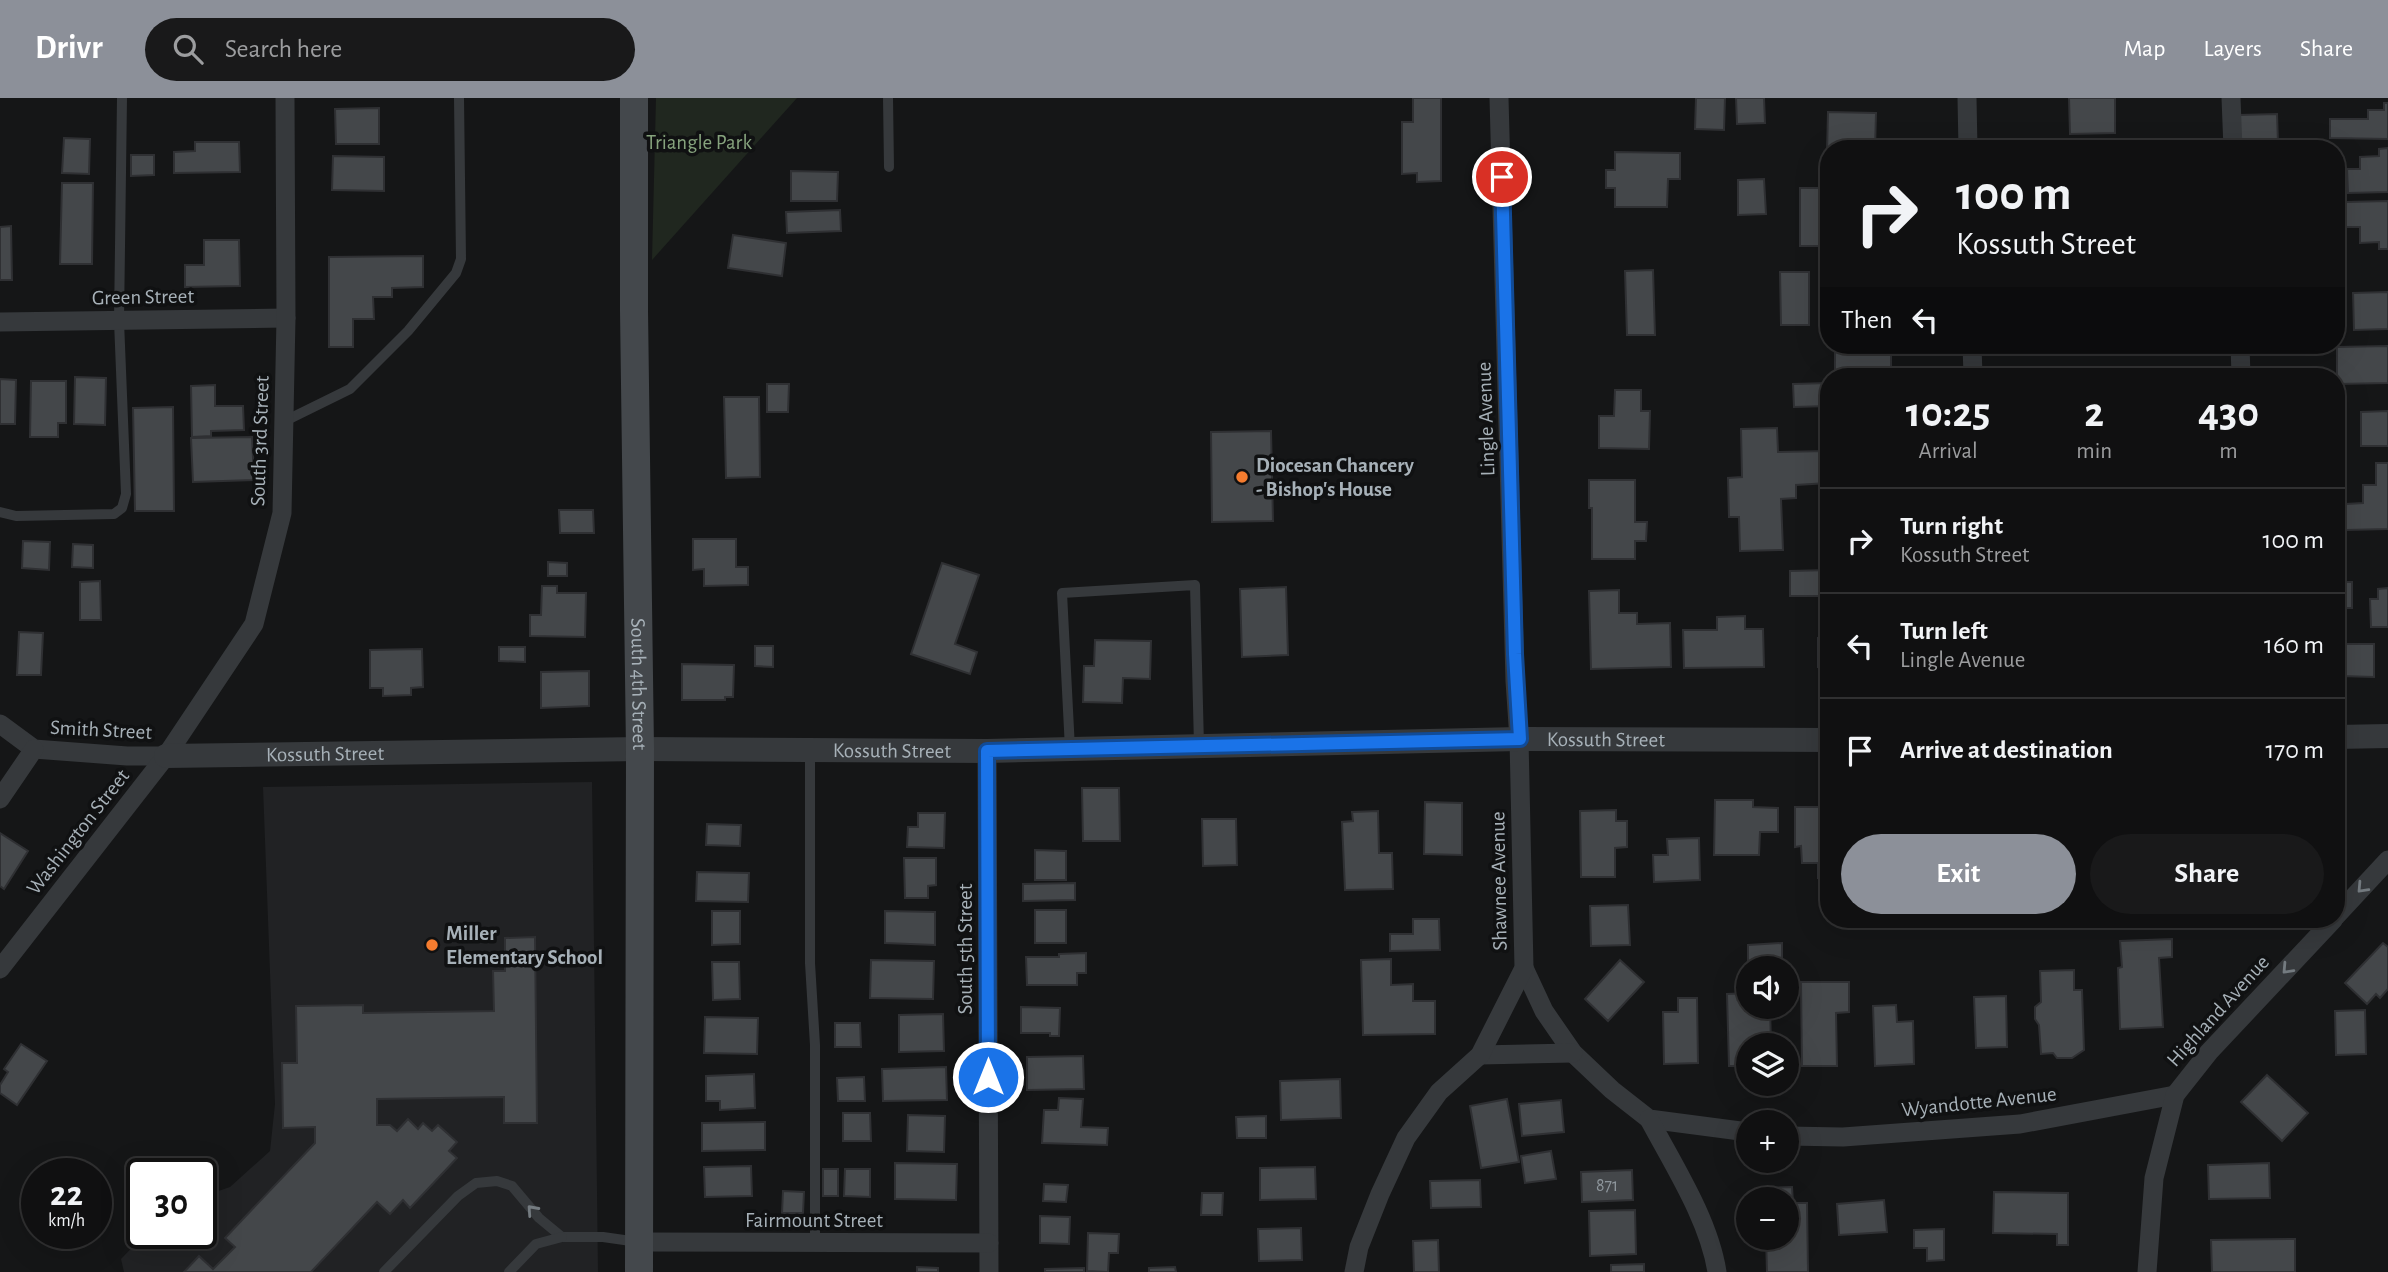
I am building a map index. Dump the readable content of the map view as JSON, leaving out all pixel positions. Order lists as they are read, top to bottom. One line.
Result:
{"streets":{"main road":["South 4th Street"],"street":["Green Street","Lingle Avenue","South 3rd Street","Smith Street","Kossuth Street","Washington Street","Shawnee Avenue","South 5th Street","Highland Avenue","Wyandotte Avenue","Fairmount Street"]},"crossings":[["Green Street","South 3rd Street"],["Lingle Avenue","Kossuth Street"],["Lingle Avenue","Shawnee Avenue"],["South 3rd Street","Smith Street"],["South 3rd Street","Kossuth Street"],["South 3rd Street","Washington Street"],["South 4th Street","Kossuth Street"],["South 4th Street","Fairmount Street"],["Smith Street","Kossuth Street"],["Smith Street","Washington Street"],["Kossuth Street","Washington Street"],["Kossuth Street","Shawnee Avenue"],["Kossuth Street","South 5th Street"],["South 5th Street","Fairmount Street"],["Highland Avenue","Wyandotte Avenue"]],"one_way":["Highland Avenue"],"parks":["Triangle Park"],"places":["Diocesan Chancery - Bishop's House","Miller Elementary School"],"house_numbers":["871"],"page":{"header":"Drivr","search":"Search here","nav":["Map","Layers","Share"],"turn":["100 m","Kossuth Street"],"then":"Then","eta":["10:25","Arrival","2","min","430","m"],"list":[{"name":"Turn right","note":"Kossuth Street","value":"100 m"},{"name":"Turn left","note":"Lingle Avenue","value":"160 m"},{"name":"Arrive at destination","value":"170 m"}],"buttons":["Exit","Share"],"map_buttons":["+","−"],"speed":"22 km/h","limit":"30"}}
